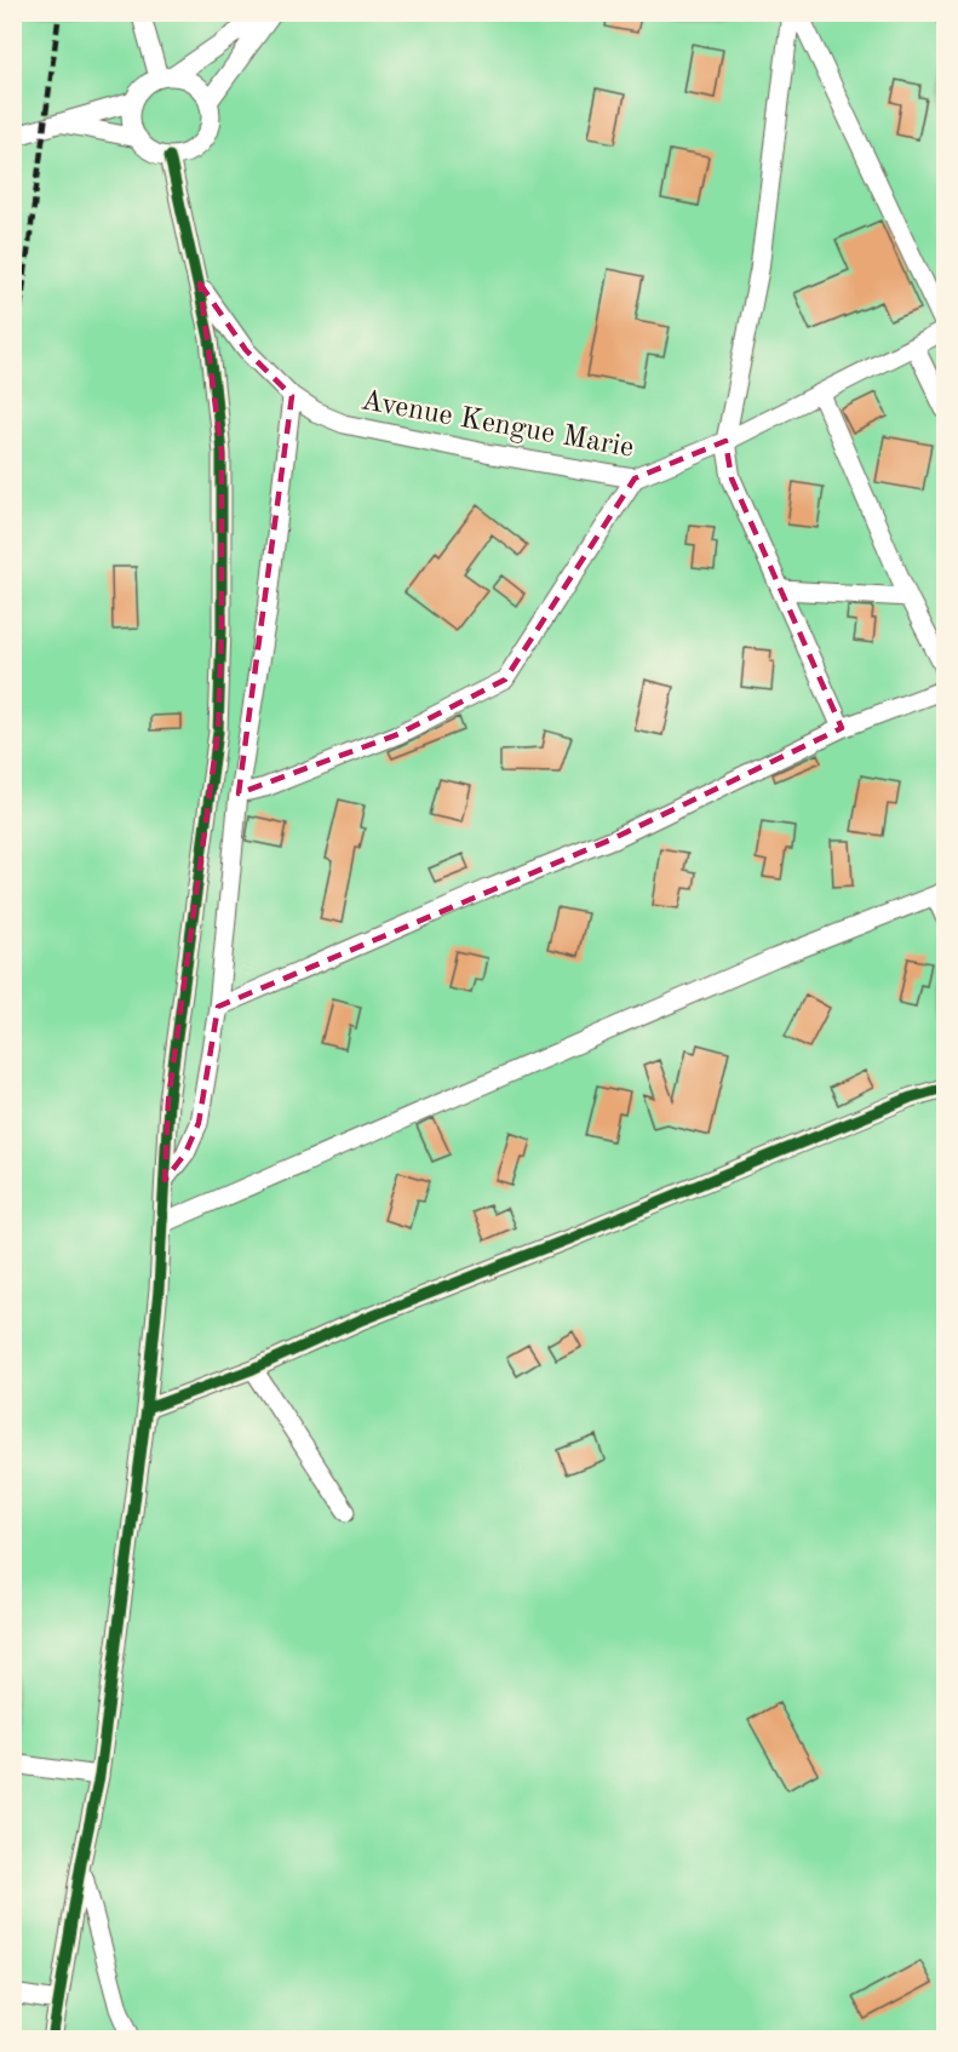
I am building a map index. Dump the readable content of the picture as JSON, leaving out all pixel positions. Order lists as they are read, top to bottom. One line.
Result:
{"streets":{"street":["Avenue Kengue Marie"]}}
